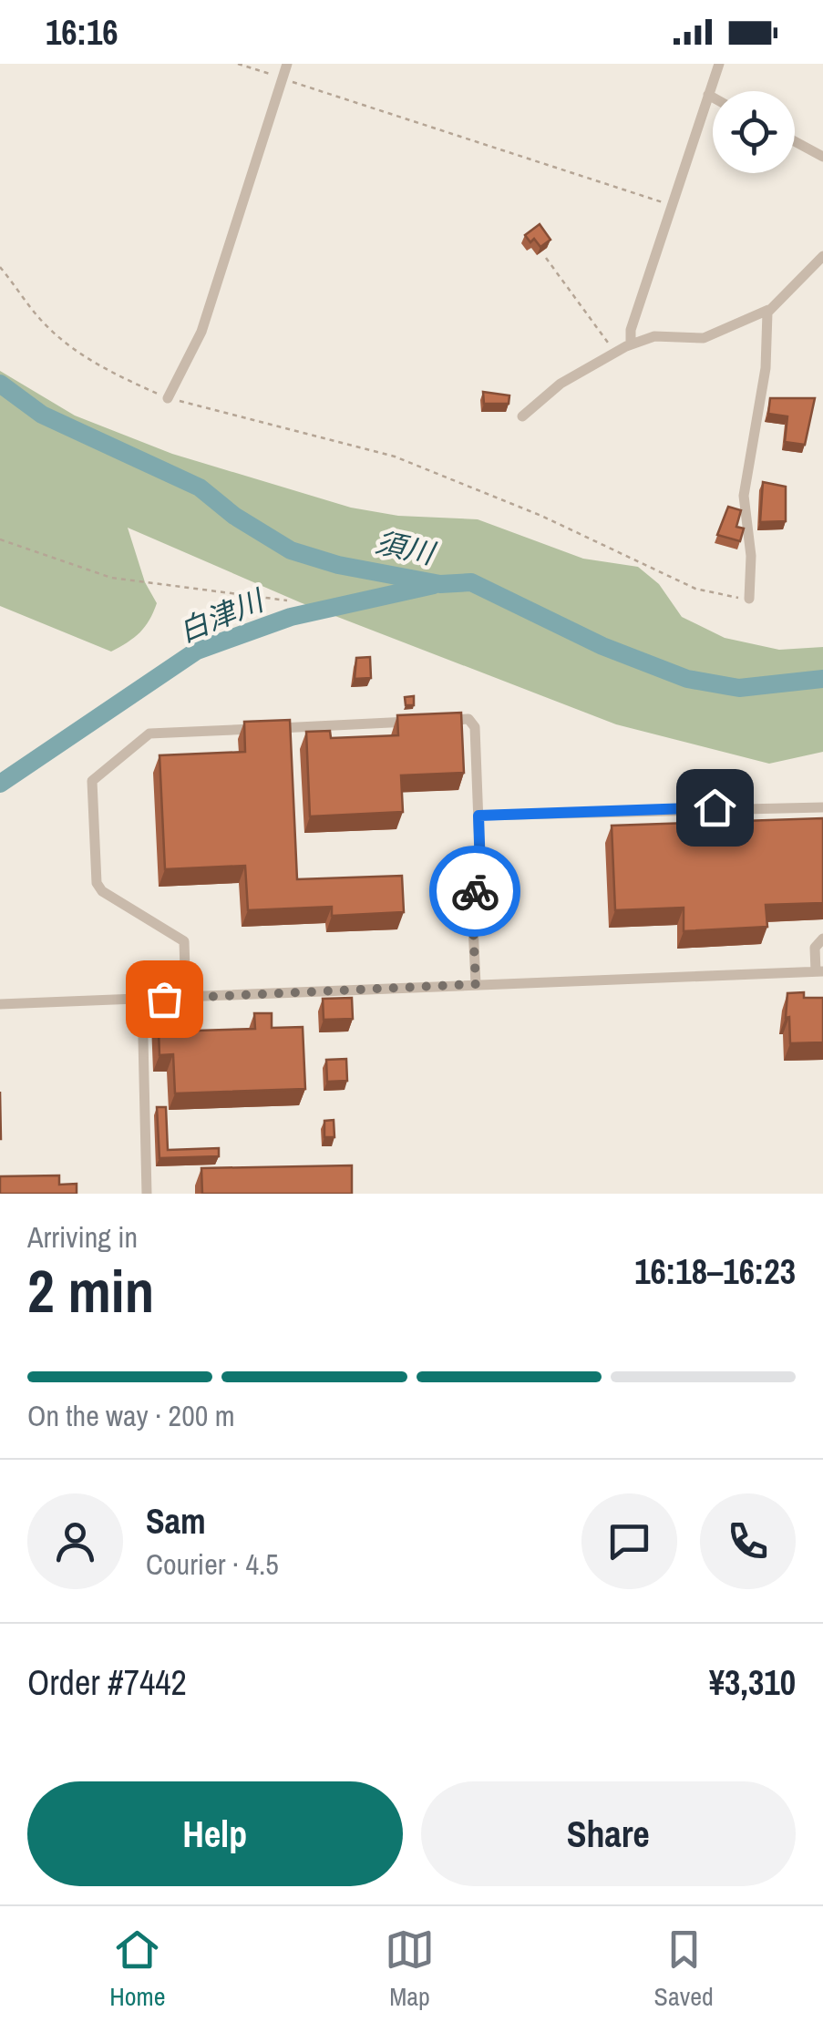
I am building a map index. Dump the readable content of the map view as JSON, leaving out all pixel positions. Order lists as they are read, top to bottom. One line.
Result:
{"water":["須川","白津川"],"page":{"status":"16:16","heading":["2 min","Arriving in","16:18–16:23"],"panel":["Sam","Courier · 4.5","Order #7442","¥3,310"],"bar":"On the way · 200 m","buttons":["Help","Share"],"tabs":["Home","Map","Saved"]}}
